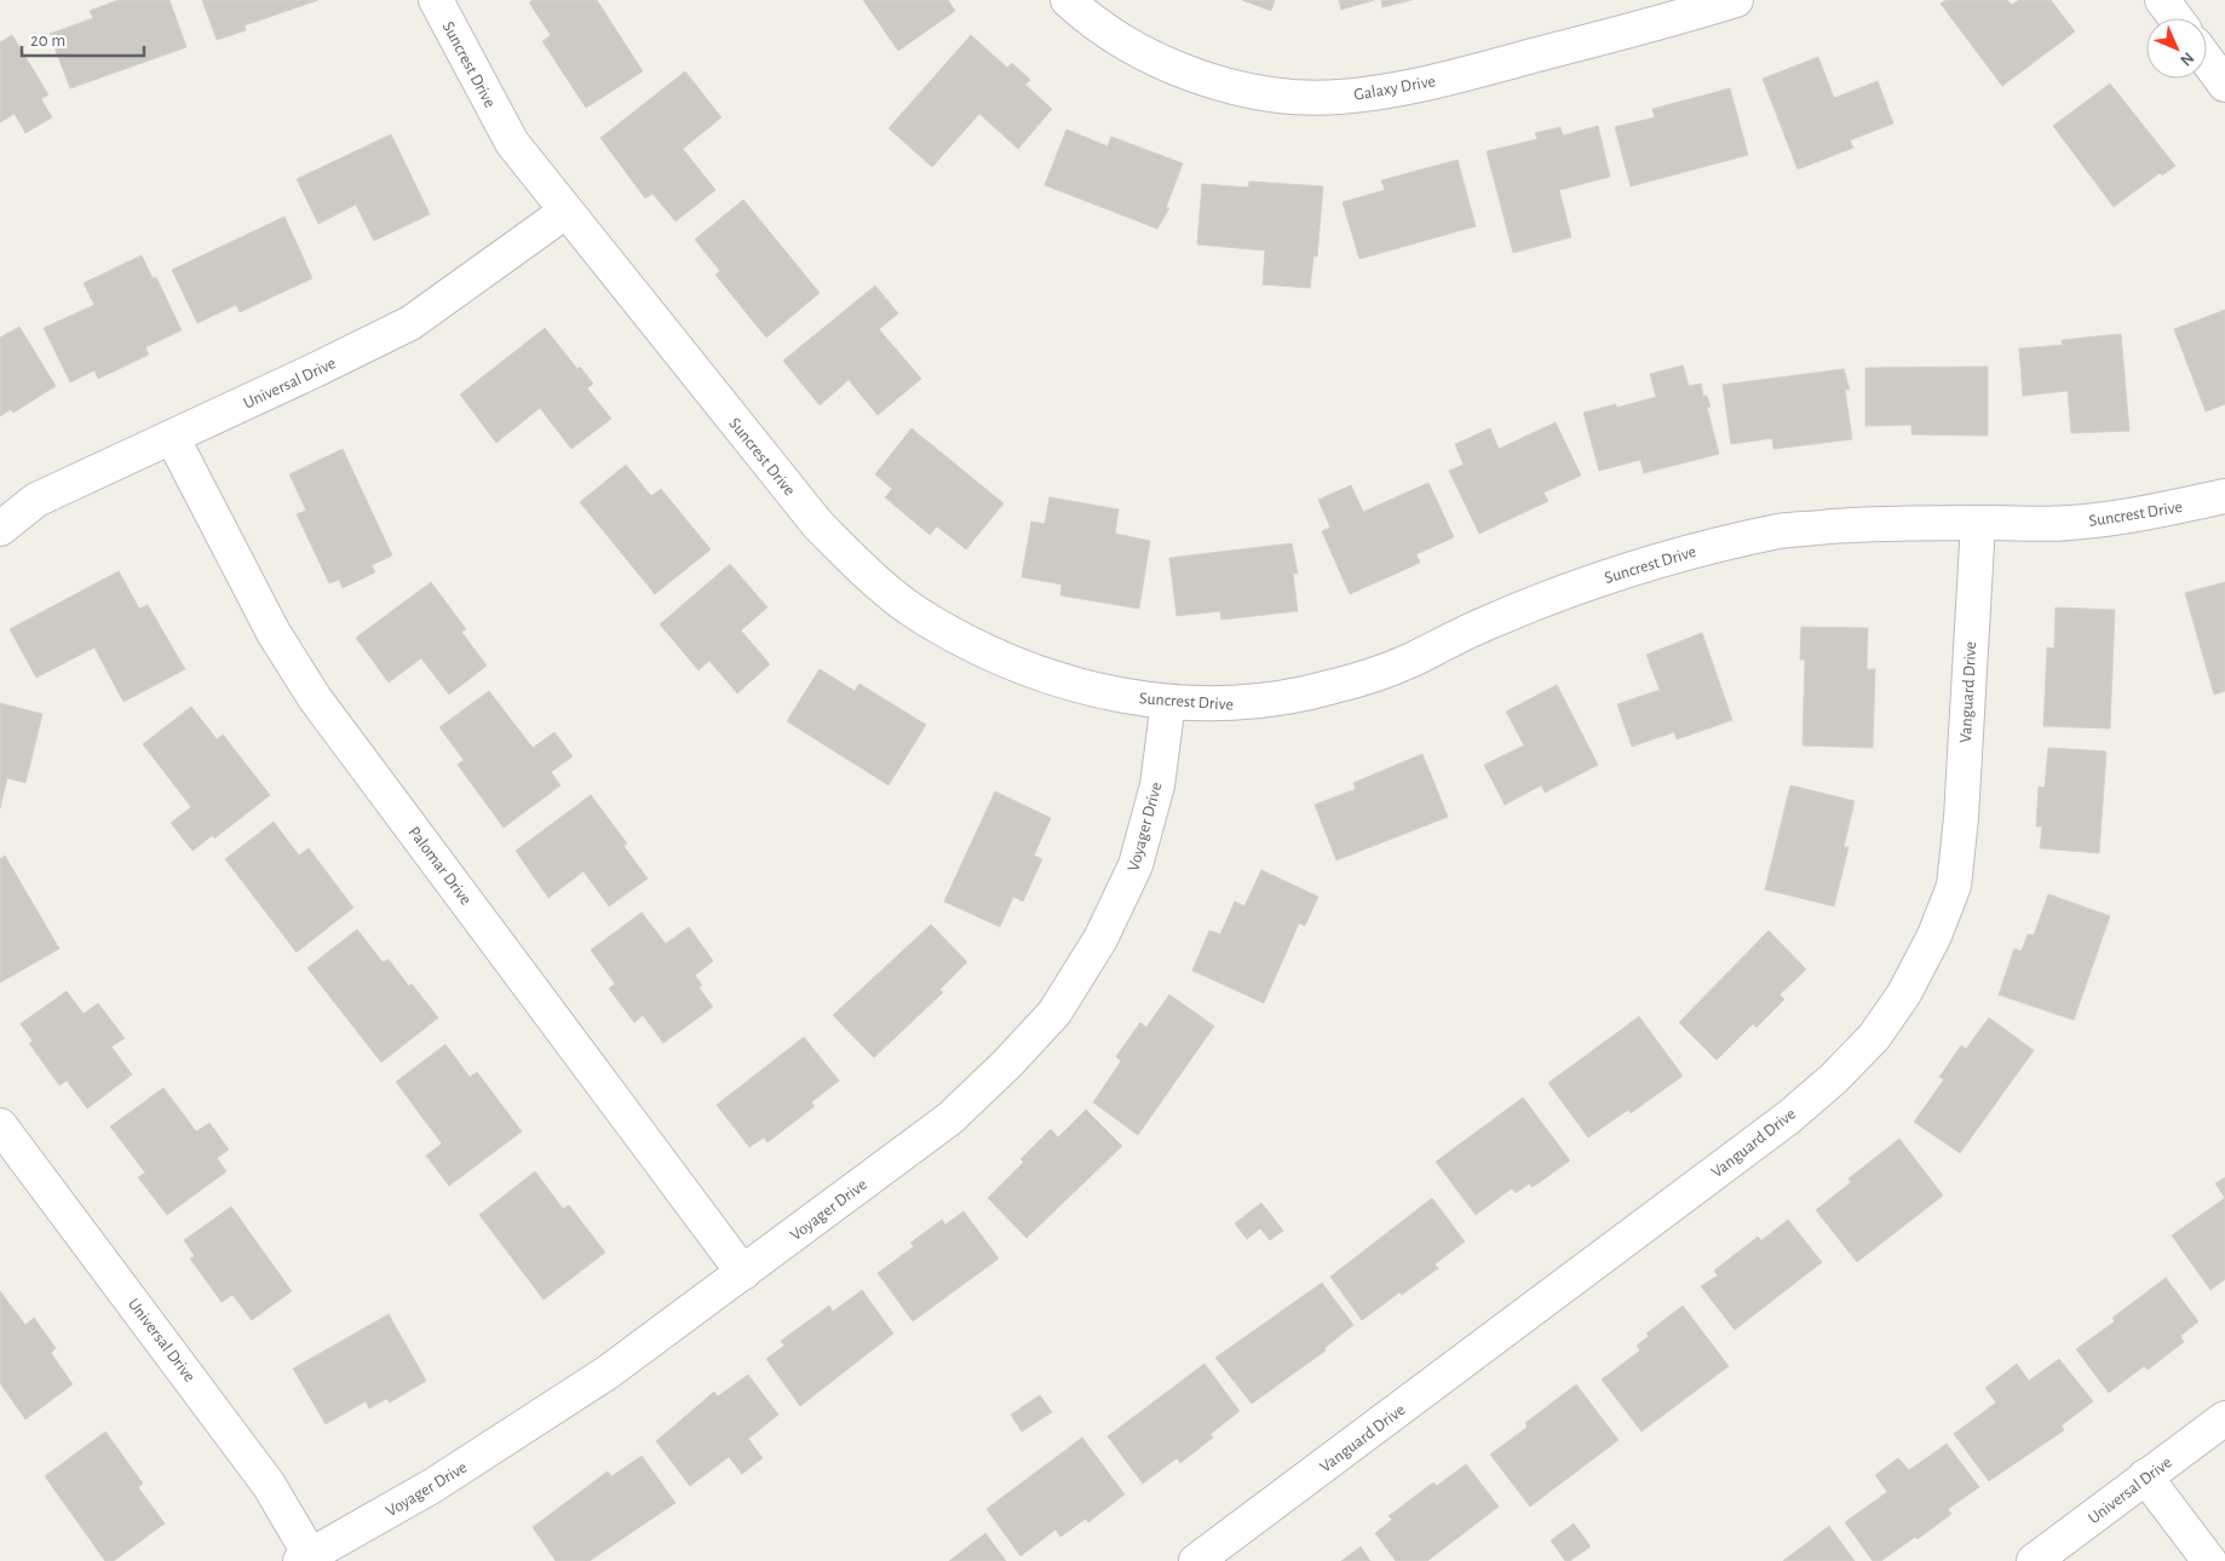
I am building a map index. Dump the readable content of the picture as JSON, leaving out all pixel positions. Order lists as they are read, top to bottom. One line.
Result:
{"streets":{"street":["Suncrest Drive","Galaxy Drive","Universal Drive","Vanguard Drive","Voyager Drive","Palomar Drive"]},"crossings":[["Suncrest Drive","Universal Drive"],["Suncrest Drive","Vanguard Drive"],["Suncrest Drive","Voyager Drive"],["Universal Drive","Voyager Drive"],["Universal Drive","Palomar Drive"],["Voyager Drive","Palomar Drive"]],"scale_bar":"20 m","north":"bottom right"}
